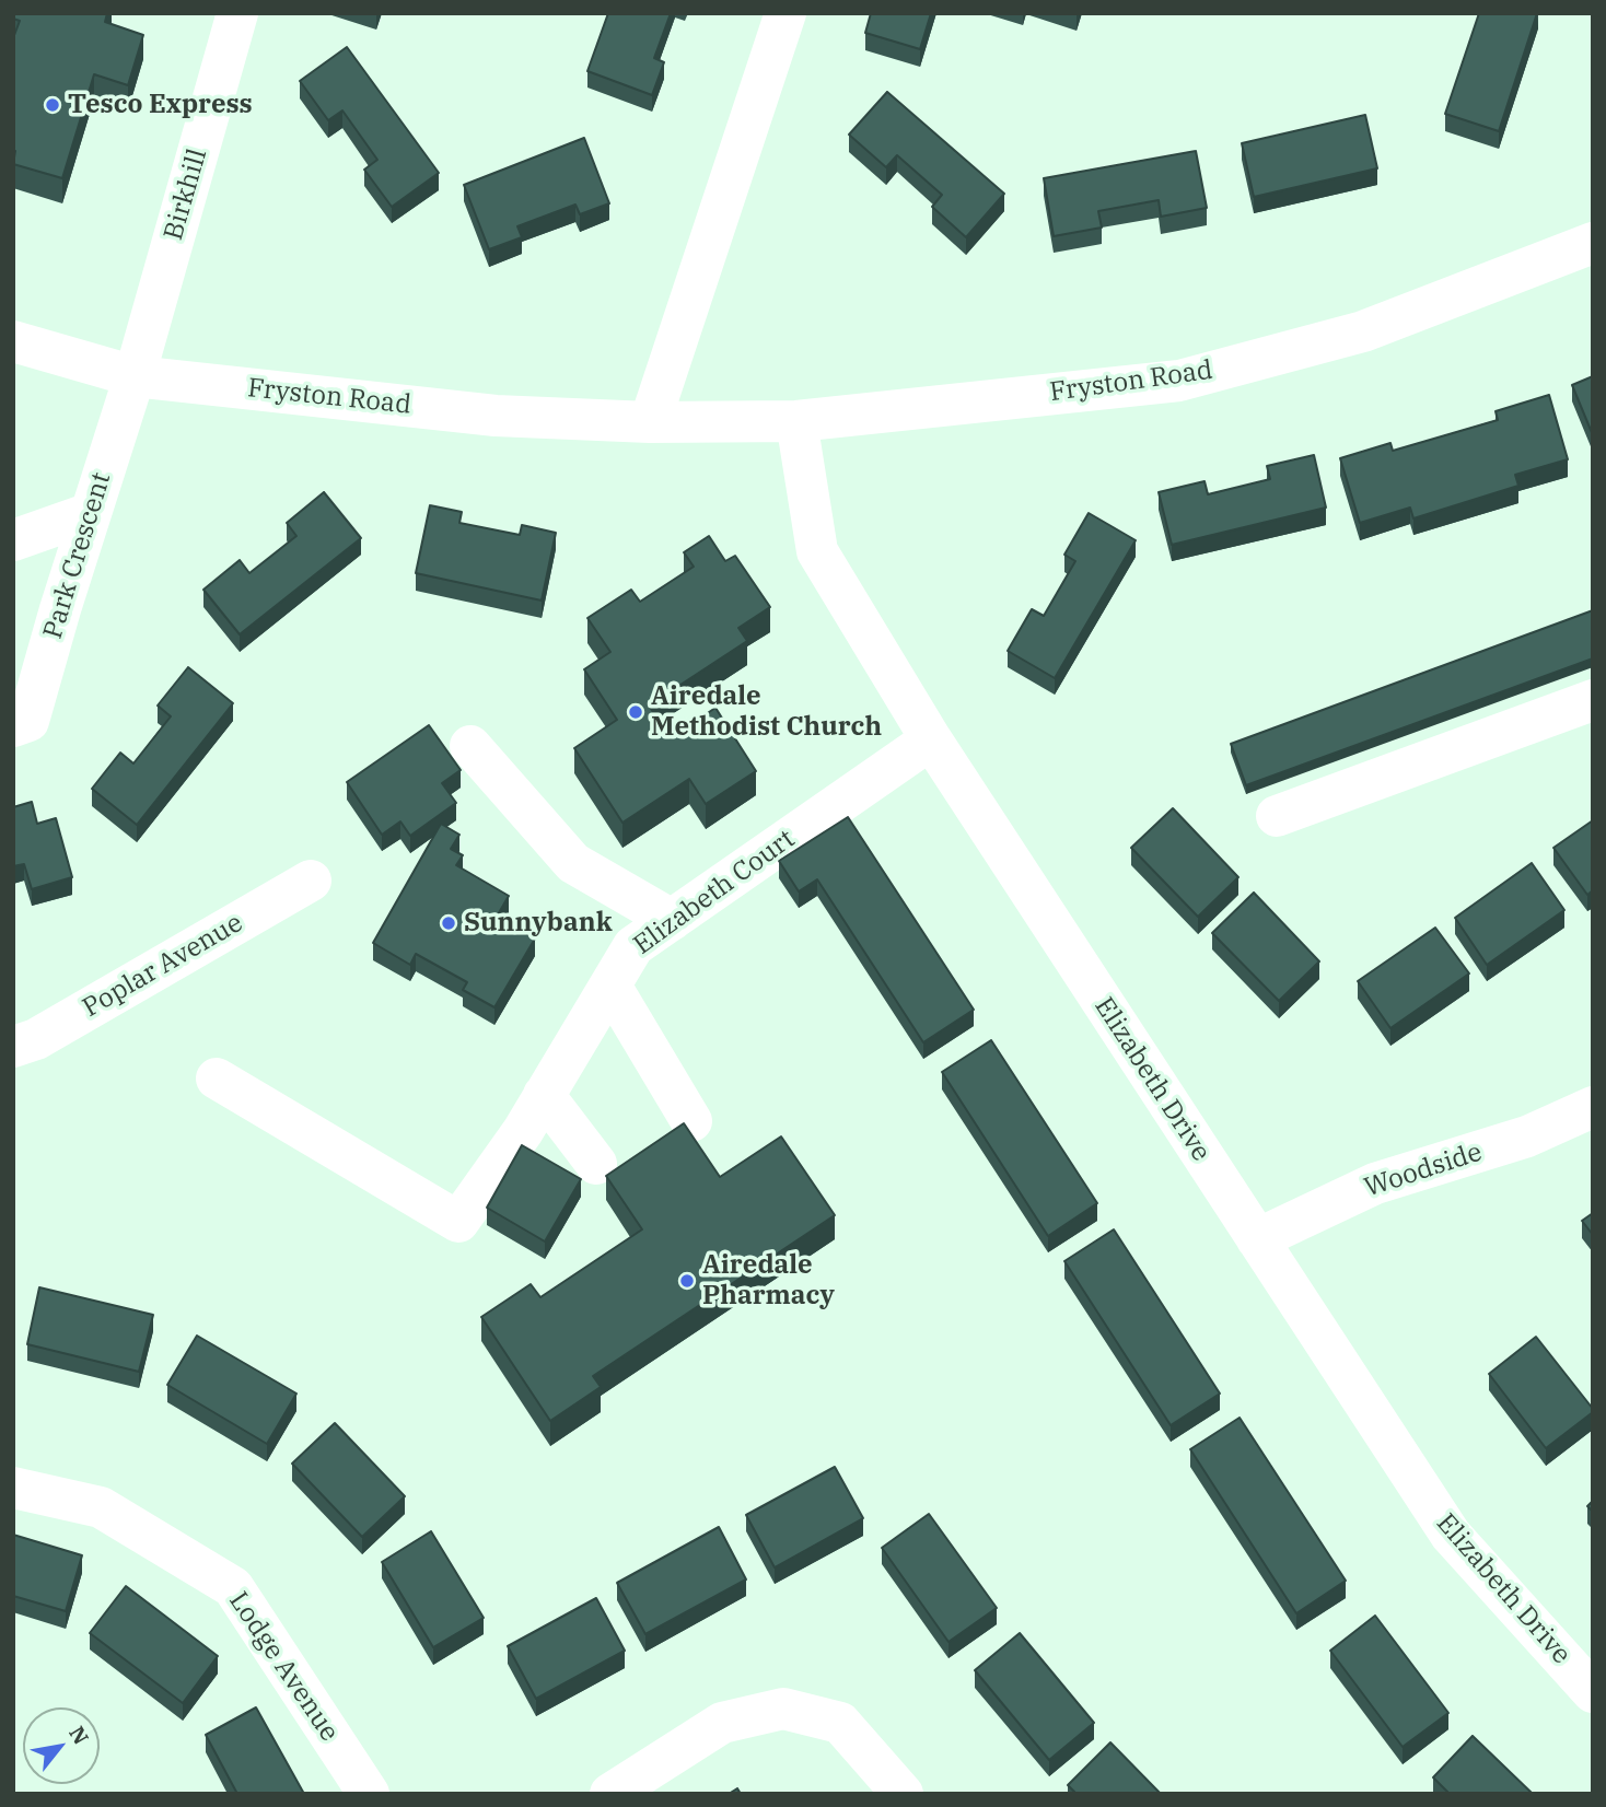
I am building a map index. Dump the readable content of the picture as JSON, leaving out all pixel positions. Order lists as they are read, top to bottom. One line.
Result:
{"streets":{"street":["Birkhill","Fryston Road","Park Crescent","Elizabeth Court","Poplar Avenue","Elizabeth Drive","Woodside","Lodge Avenue"]},"crossings":[["Birkhill","Fryston Road"],["Birkhill","Park Crescent"],["Fryston Road","Park Crescent"],["Fryston Road","Elizabeth Drive"],["Elizabeth Court","Elizabeth Drive"],["Elizabeth Drive","Woodside"]],"places":["Tesco Express","Airedale Methodist Church","Sunnybank","Airedale Pharmacy"],"north":"top right"}
